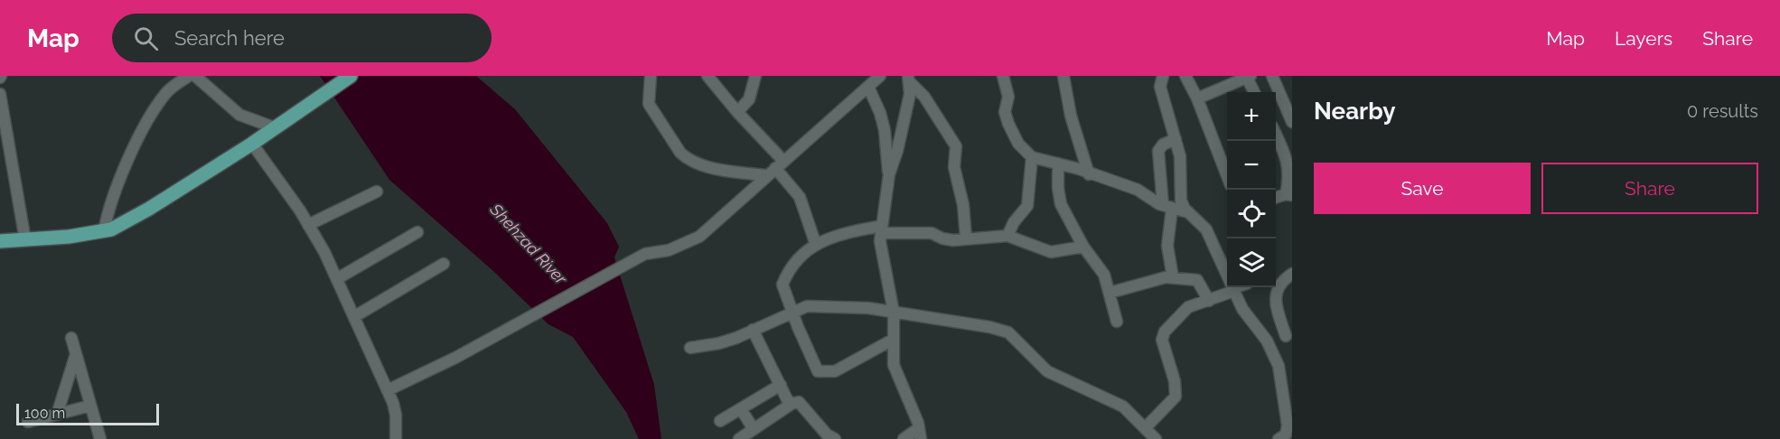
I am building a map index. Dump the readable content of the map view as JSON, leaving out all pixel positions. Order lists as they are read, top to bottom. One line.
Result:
{"water":["Shehzad River"],"scale_bar":"100 m","page":{"header":"Map","search":"Search here","nav":["Map","Layers","Share"],"heading":["Nearby","0 results"],"map_buttons":["+","−"],"buttons":["Save","Share"],"scale":"100 m"}}
